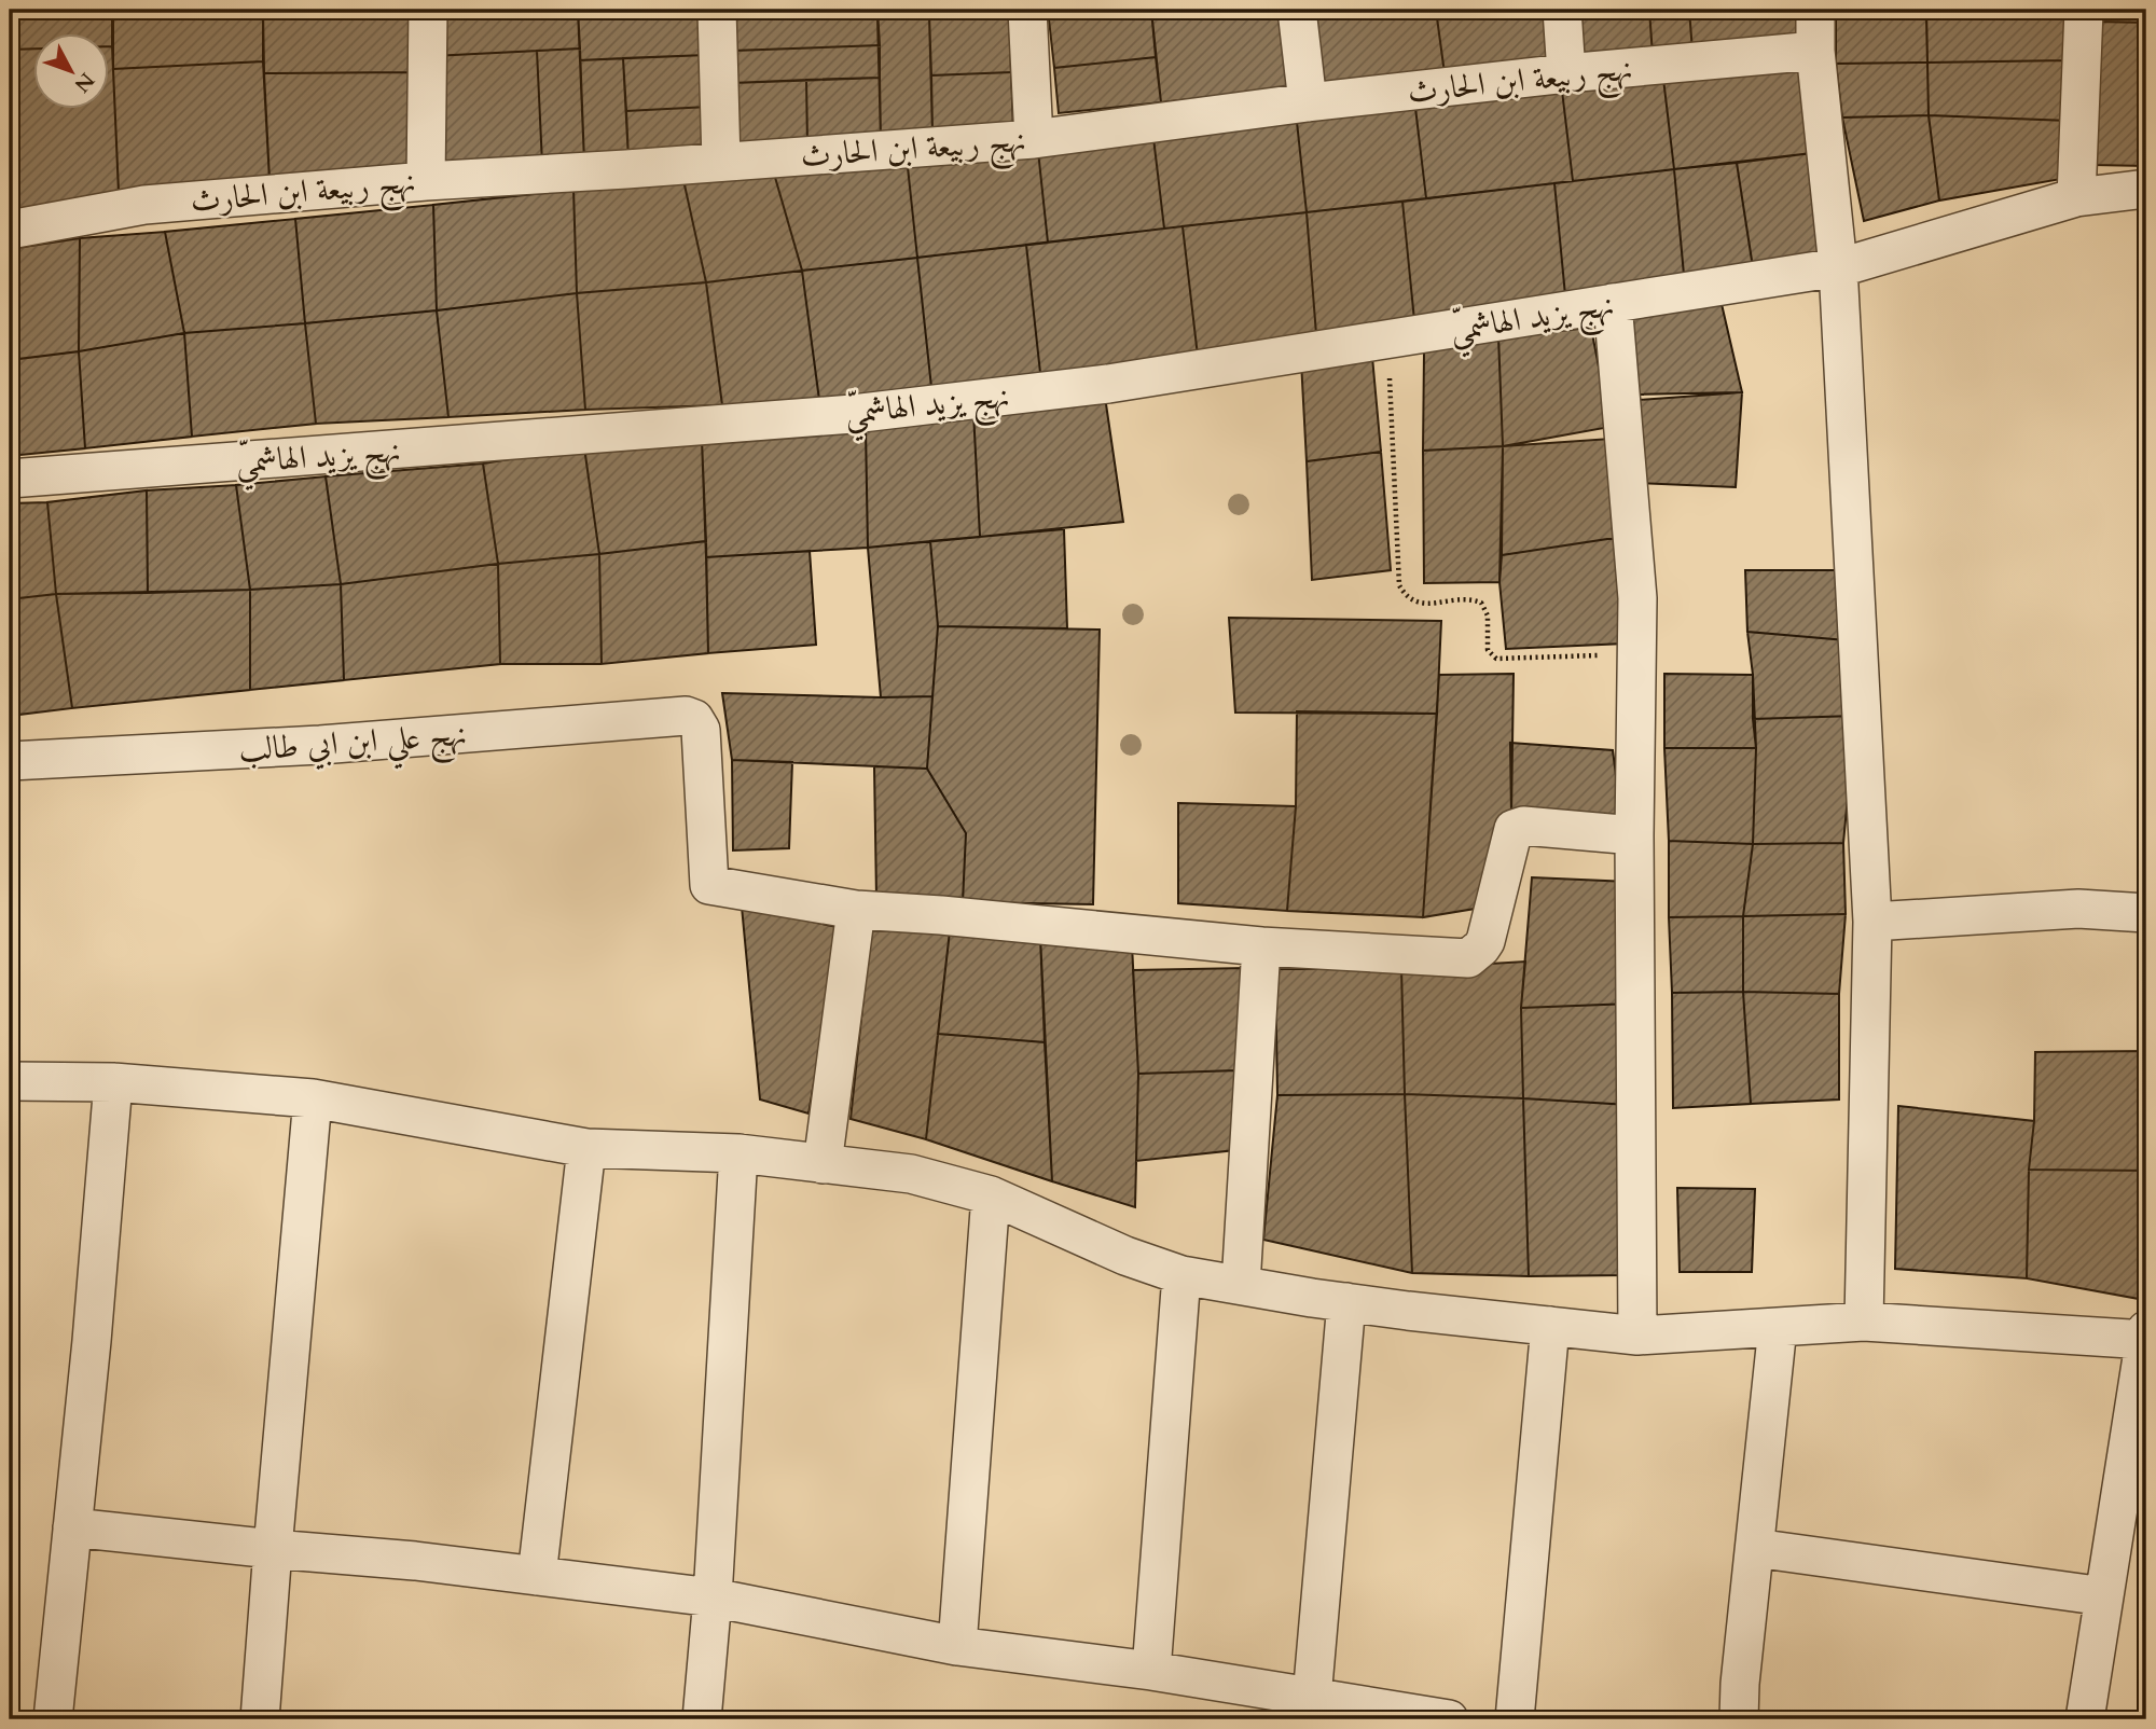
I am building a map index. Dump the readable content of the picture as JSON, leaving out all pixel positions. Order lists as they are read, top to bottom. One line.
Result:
{"streets":{"street":["نهج ربيعة ابن الحارث","نهج يزيد الهاشميّ","نهج علي ابن ابي طالب"]},"north":"bottom right"}
